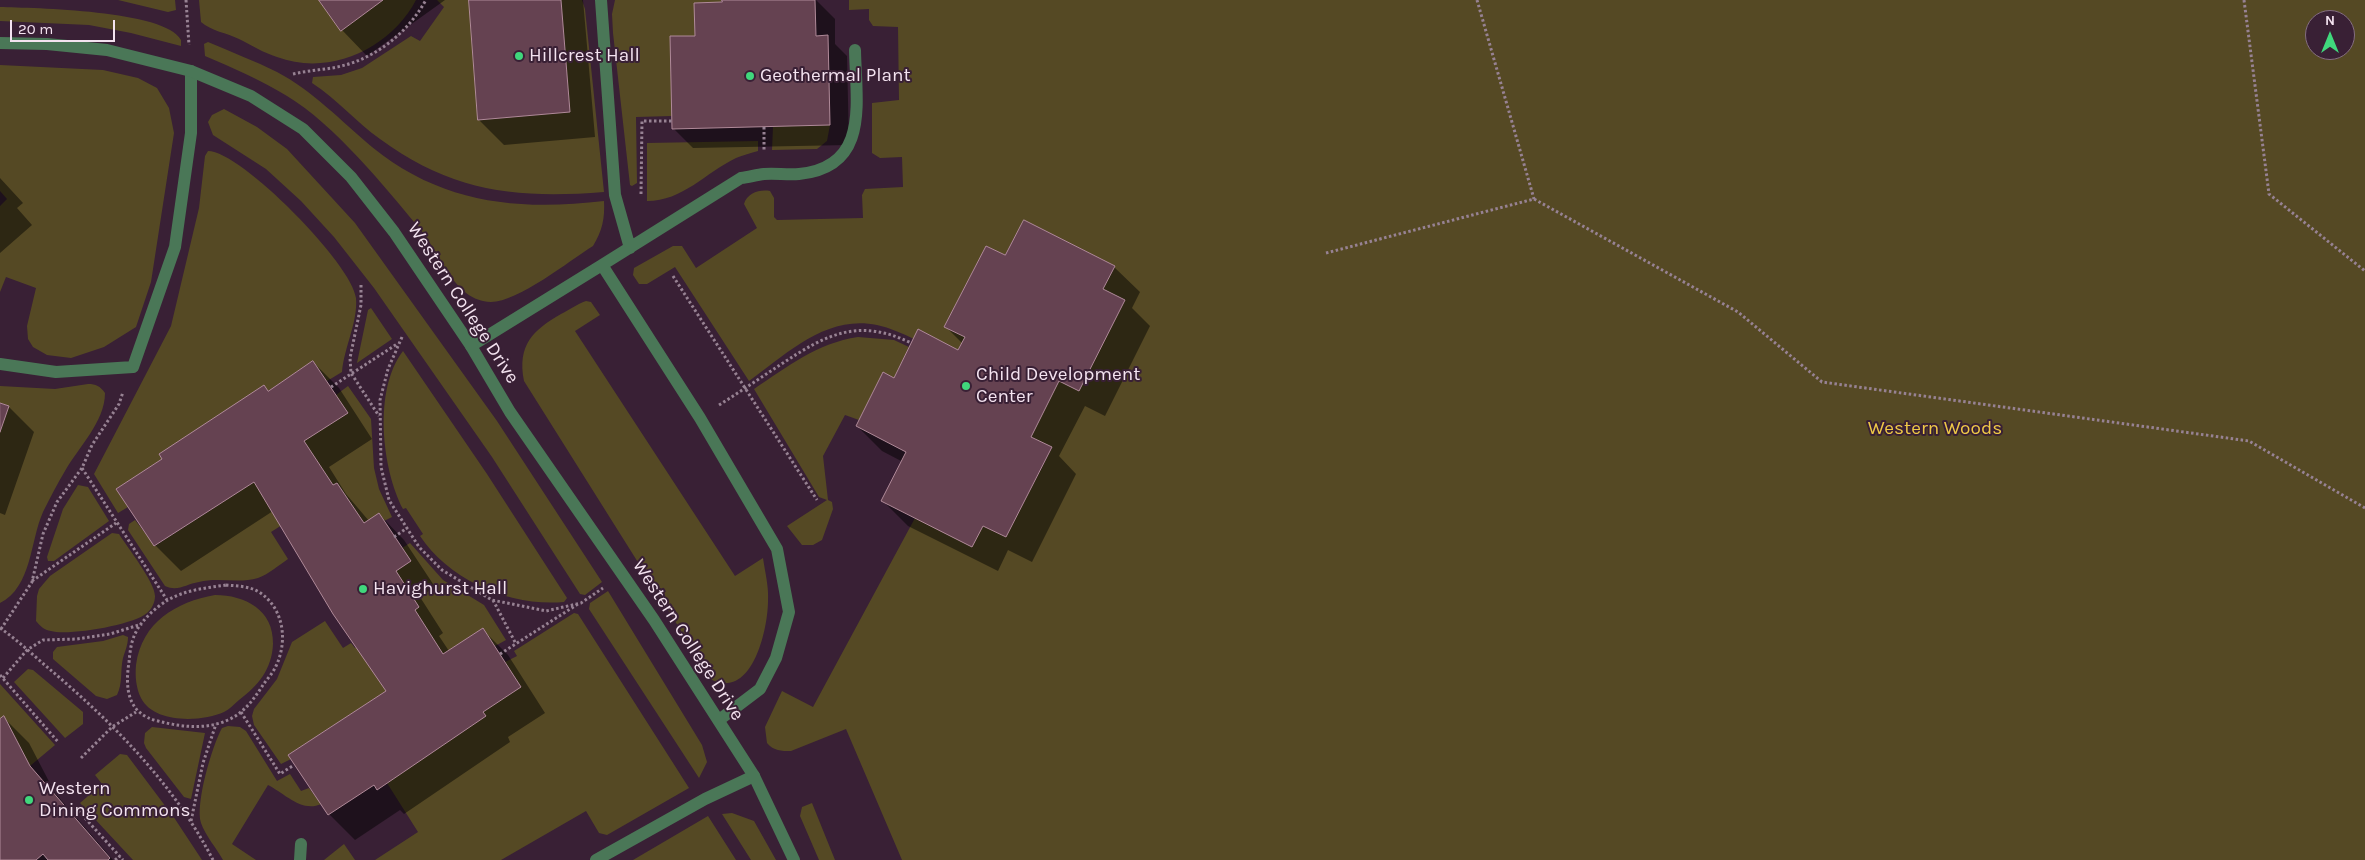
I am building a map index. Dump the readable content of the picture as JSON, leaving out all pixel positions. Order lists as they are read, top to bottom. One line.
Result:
{"streets":{"street":["Western College Drive"]},"parks":["Western Woods"],"places":["Hillcrest Hall","Geothermal Plant","Child Development Center","Havighurst Hall","Western Dining Commons"],"scale_bar":"20 m","north":"top"}
